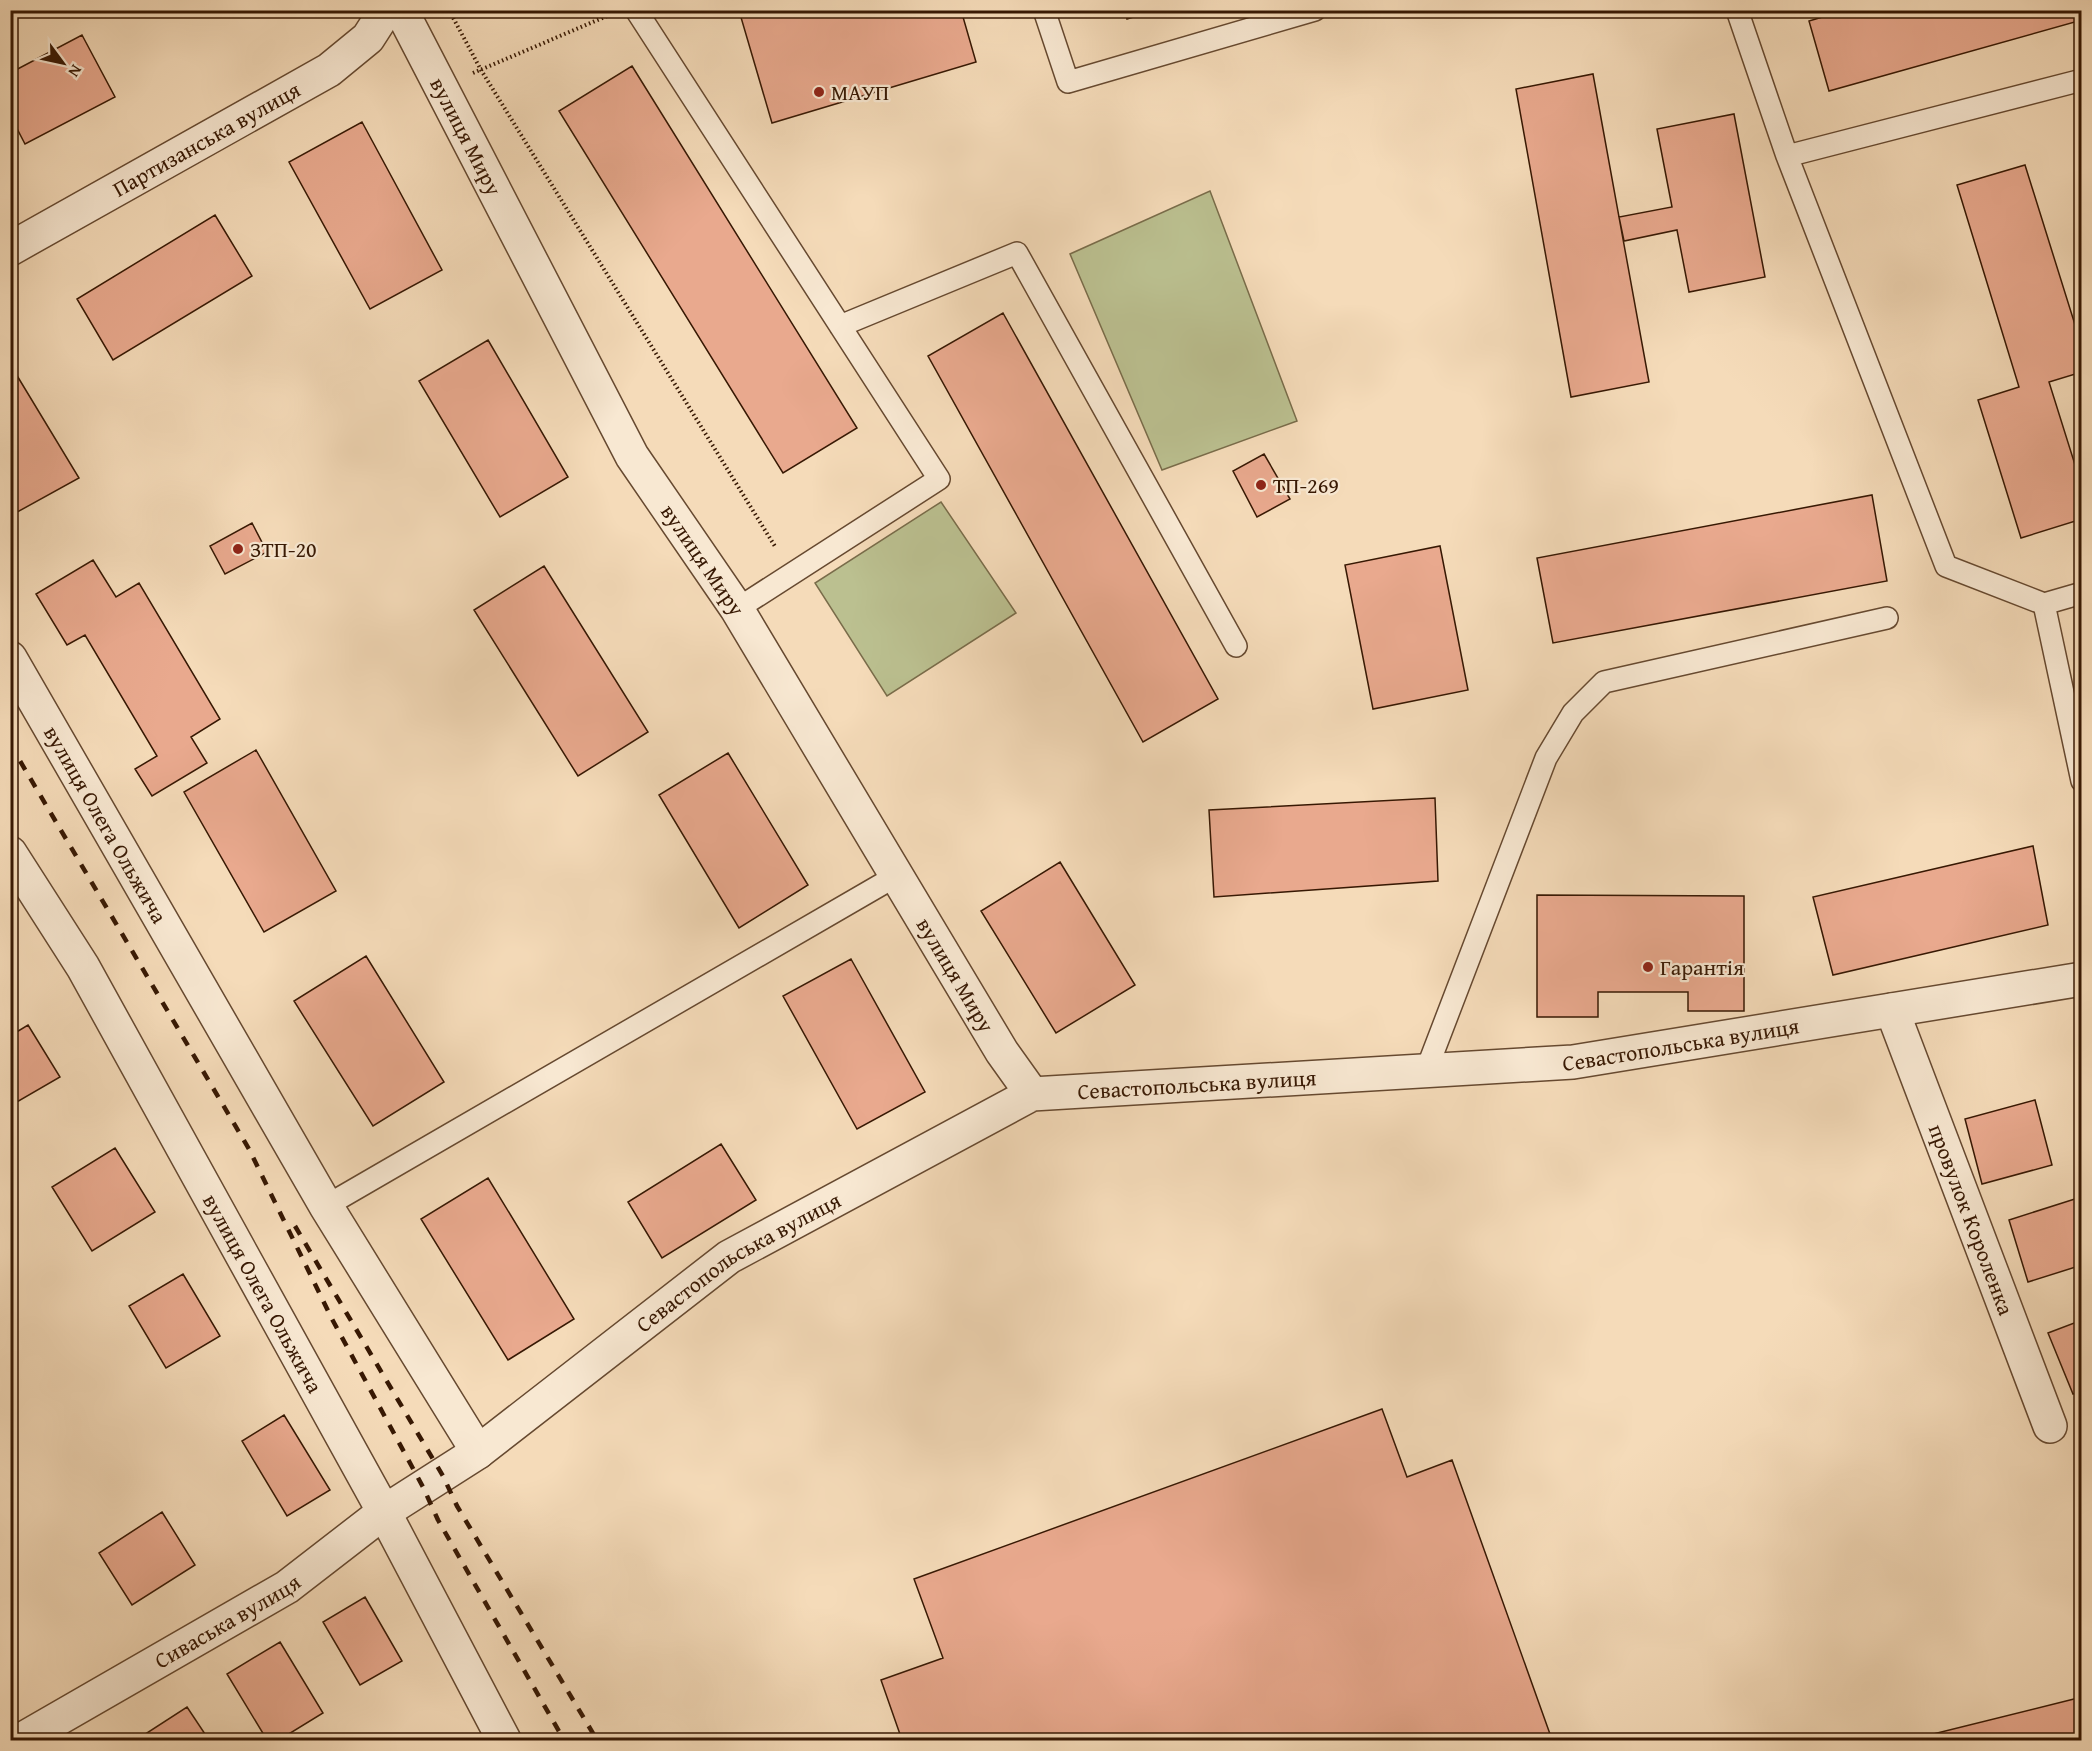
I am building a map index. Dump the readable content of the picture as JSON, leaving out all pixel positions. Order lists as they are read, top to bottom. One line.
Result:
{"streets":{"street":["вулиця Миру","Партизанська вулиця","вулиця Олега Ольжича","Севастопольська вулиця","провулок Короленка","Сиваська вулиця"]},"crossings":[["вулиця Миру","Севастопольська вулиця"],["вулиця Олега Ольжича","Севастопольська вулиця"],["вулиця Олега Ольжича","Сиваська вулиця"],["Севастопольська вулиця","провулок Короленка"],["Севастопольська вулиця","Сиваська вулиця"]],"places":["МАУП","ТП-269","ЗТП-20","Гарантія"],"north":"bottom right"}
